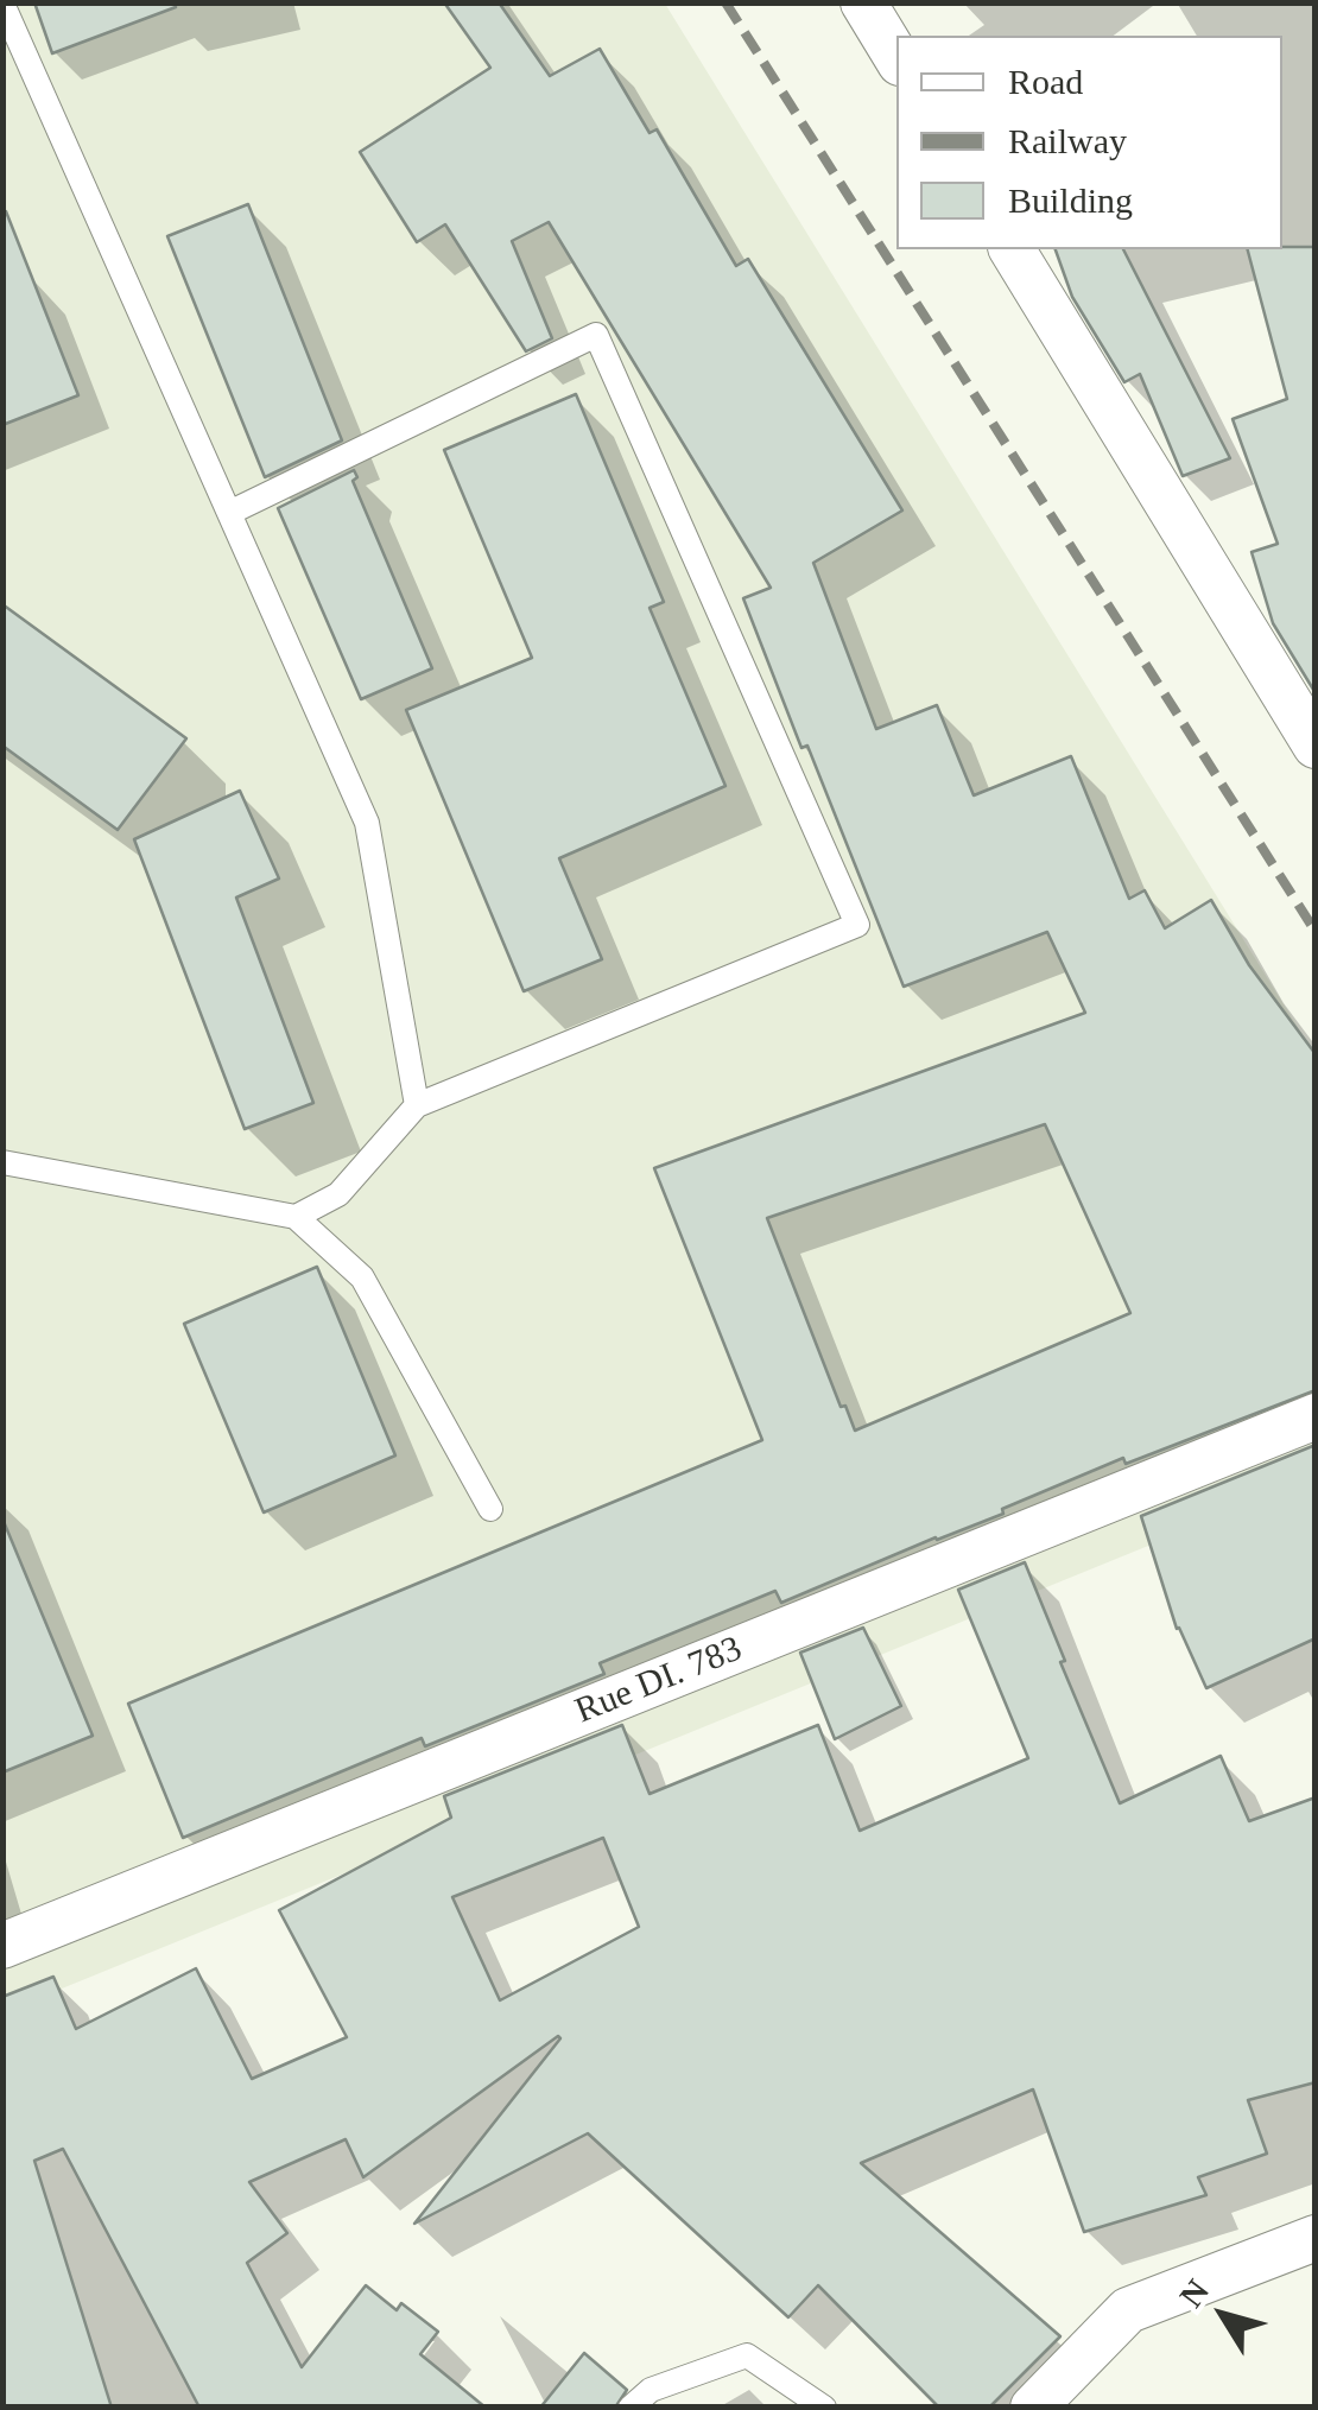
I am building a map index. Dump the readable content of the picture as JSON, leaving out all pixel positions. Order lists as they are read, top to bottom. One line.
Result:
{"streets":{"street":["Rue DI. 783"]},"legend":["Road","Railway","Building"],"north":"top left"}
